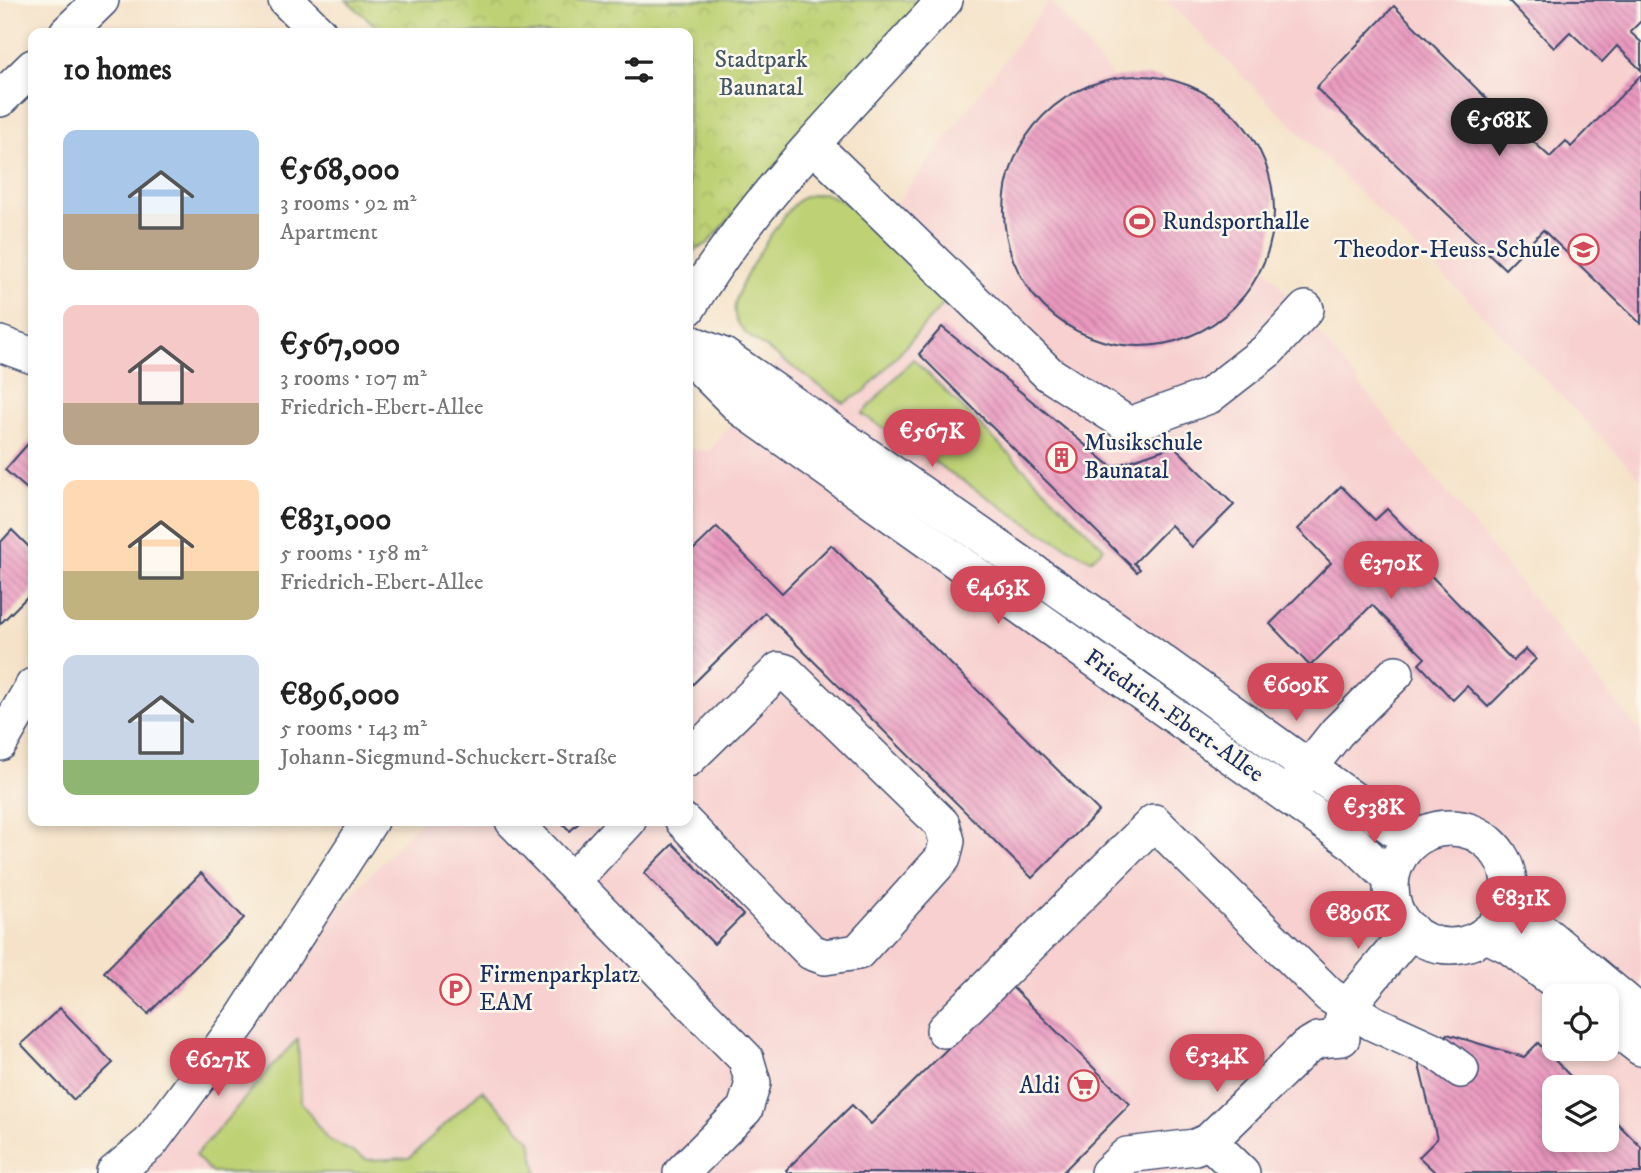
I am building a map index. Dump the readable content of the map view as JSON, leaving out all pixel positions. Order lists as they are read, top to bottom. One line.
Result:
{"streets":{"street":["Friedrich-Ebert-Allee"]},"parks":["Stadtpark Baunatal"],"places":{"sports":["Rundsporthalle"],"school or university":["Theodor-Heuss-Schule"],"building":["Musikschule Baunatal"],"parking":["Firmenparkplatz EAM"],"supermarket":["Aldi"]},"page":{"heading":"10 homes","price":["€568K","€567K","€370K","€463K","€609K","€538K","€831K","€896K","€534K","€627K"],"list":[{"name":"€568,000","note":"3 rooms · 92 m² · Apartment"},{"name":"€567,000","note":"3 rooms · 107 m² · Friedrich-Ebert-Allee"},{"name":"€831,000","note":"5 rooms · 158 m² · Friedrich-Ebert-Allee"},{"name":"€896,000","note":"5 rooms · 143 m² · Johann-Siegmund-Schuckert-Straße"}]}}
